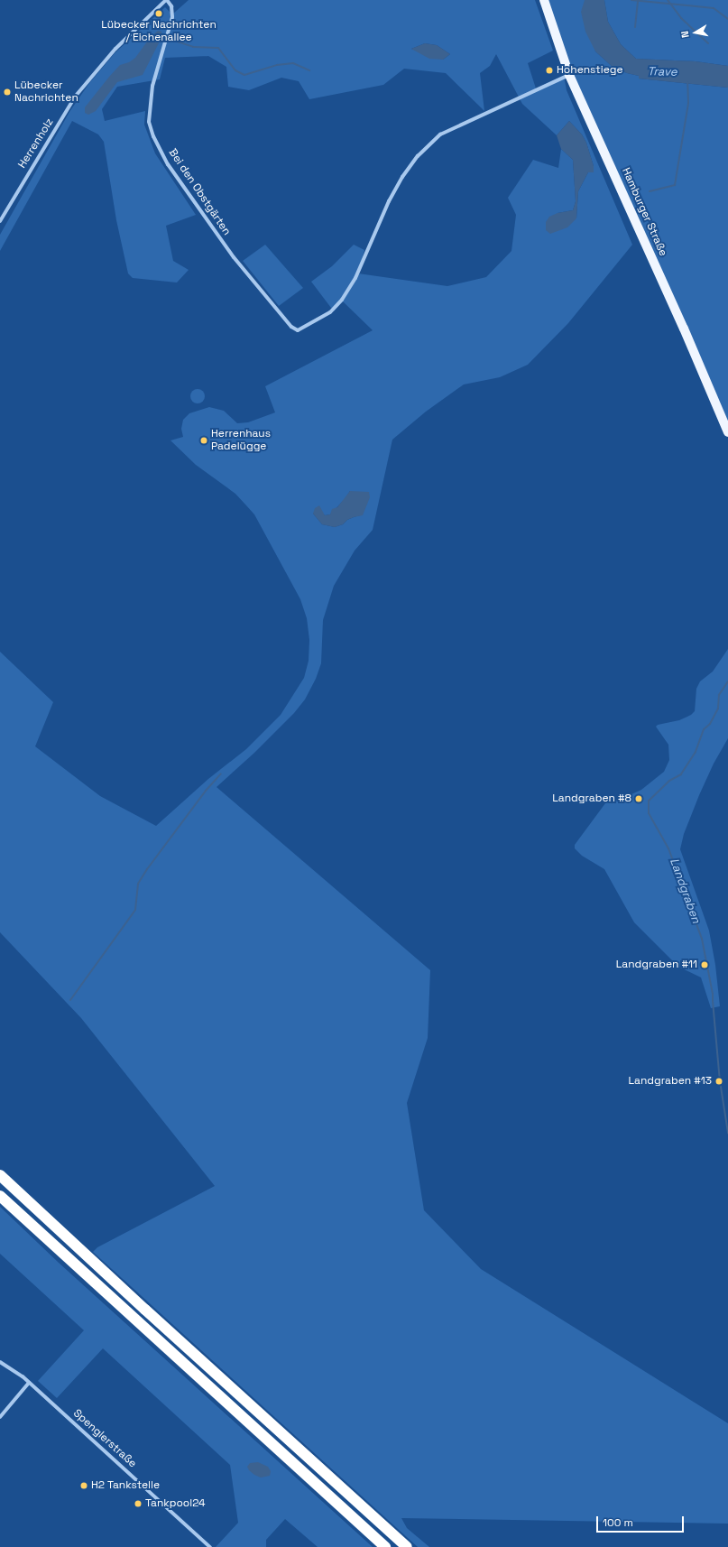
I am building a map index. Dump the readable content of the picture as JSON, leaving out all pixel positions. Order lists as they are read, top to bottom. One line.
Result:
{"streets":{"main road":["Hamburger Straße"],"street":["Herrenholz","Bei den Obstgärten","Spenglerstraße"]},"crossings":[["Herrenholz","Bei den Obstgärten"],["Bei den Obstgärten","Hamburger Straße"]],"water":["Trave","Landgraben"],"places":["Lübecker Nachrichten / Eichenallee","Hohenstiege","Lübecker Nachrichten","Herrenhaus Padelügge","Landgraben #8","Landgraben #11","Landgraben #13","H2 Tankstelle","Tankpool24"],"scale_bar":"100 m","north":"left"}
